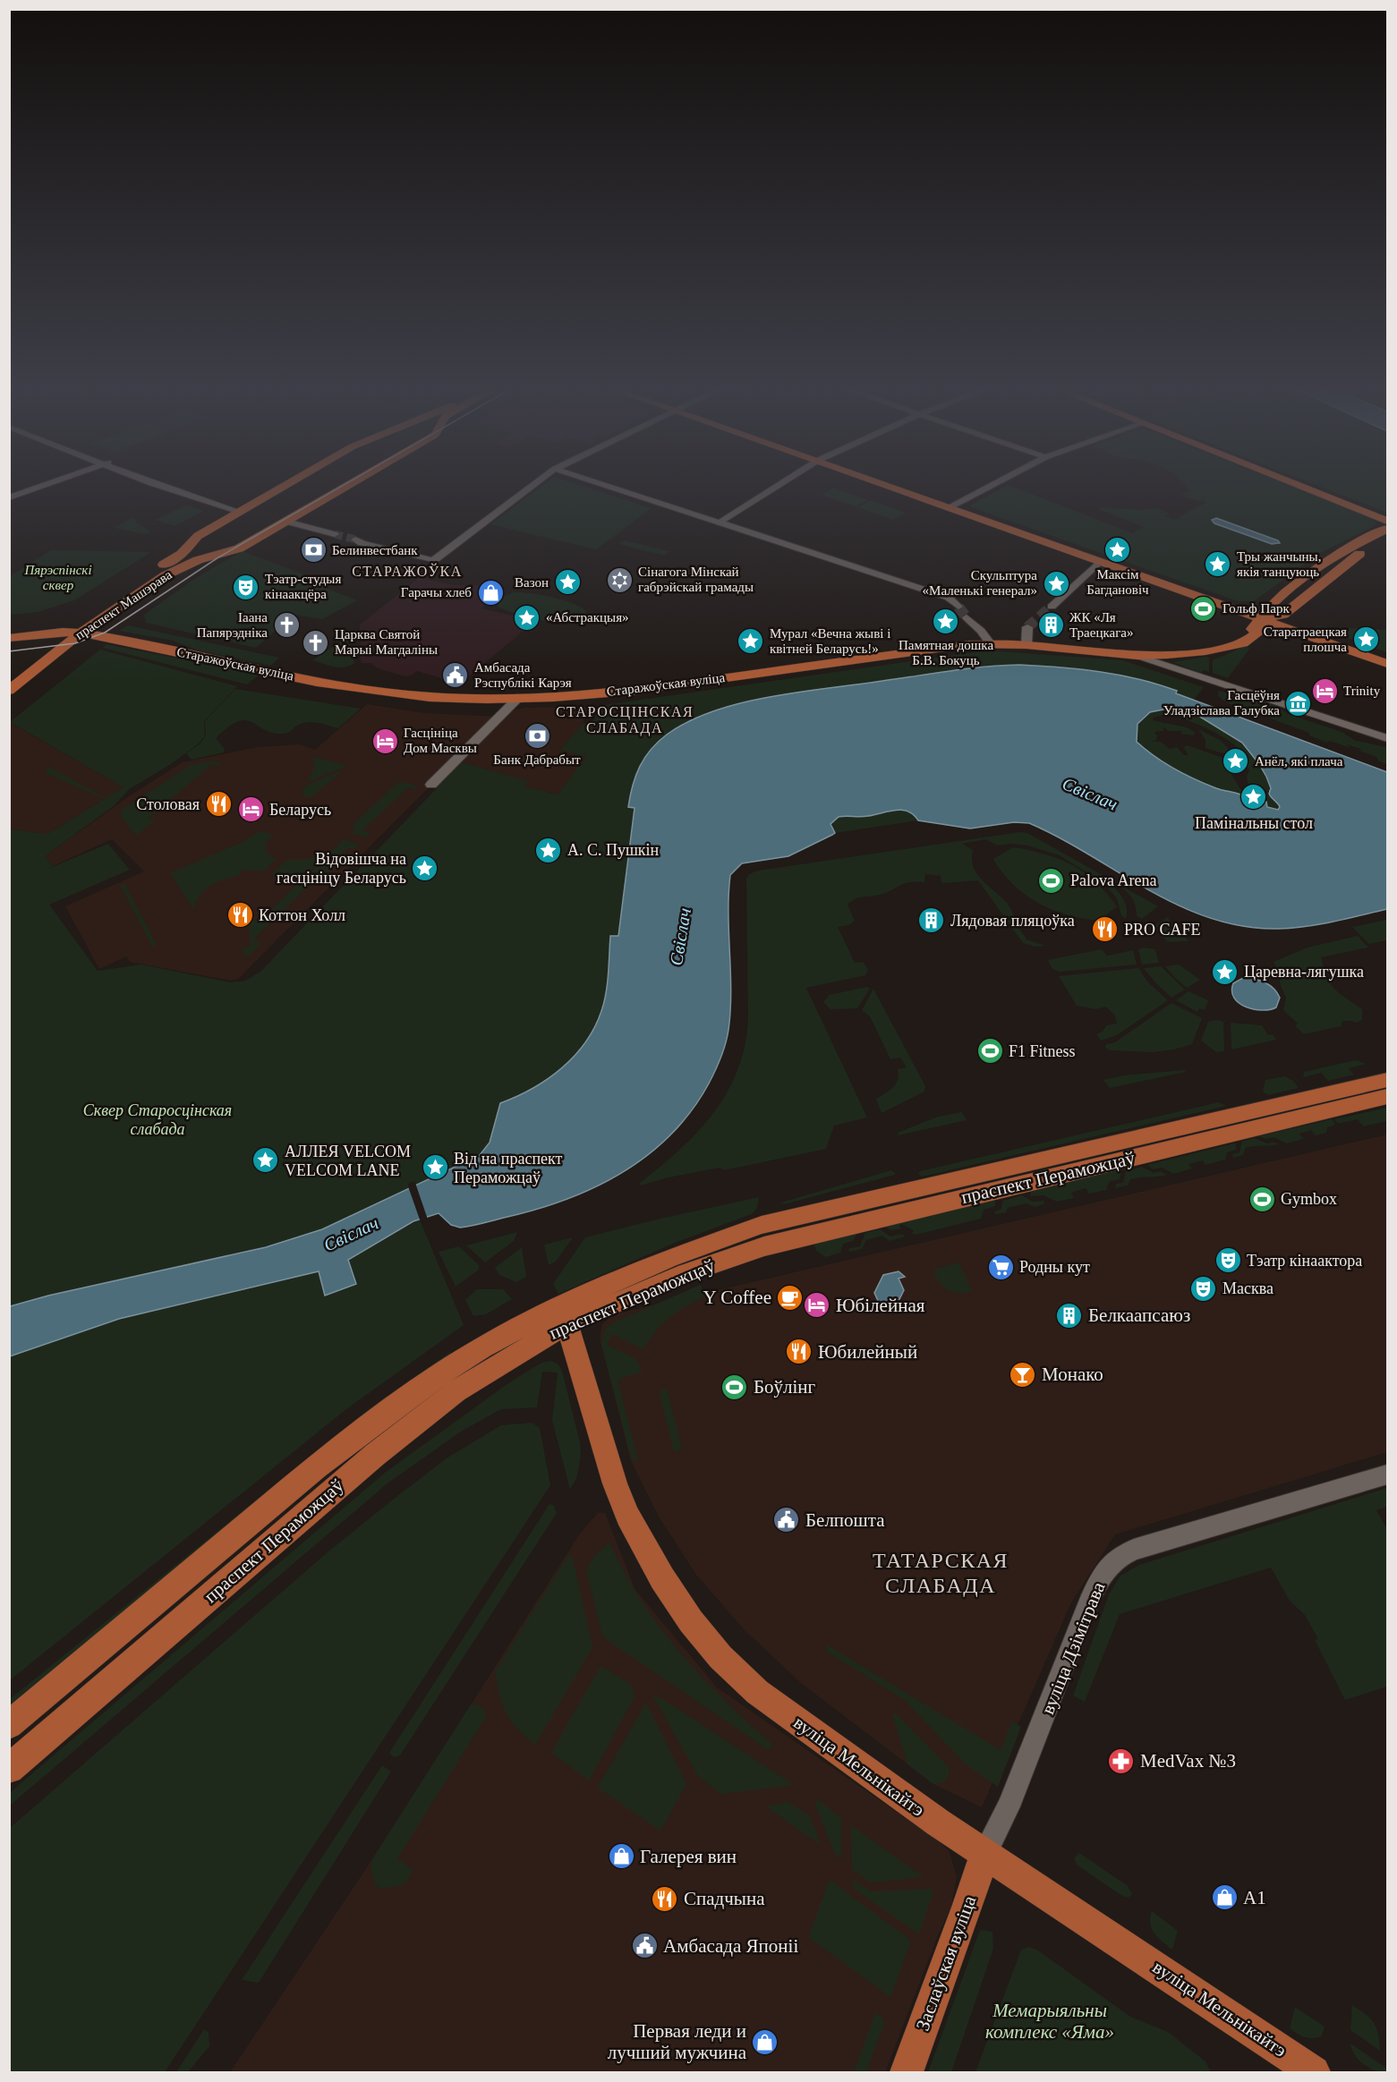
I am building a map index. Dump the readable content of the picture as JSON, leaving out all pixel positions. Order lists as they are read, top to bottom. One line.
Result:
{"streets":{"main road":["праспект Машэрава","Старажоўская вуліца","праспект Пераможцаў","вуліца Мельнікайтэ","Заслаўская вуліца"],"street":["вуліца Дзімітрава"]},"crossings":[["праспект Машэрава","Старажоўская вуліца"],["праспект Пераможцаў","вуліца Мельнікайтэ"],["вуліца Дзімітрава","вуліца Мельнікайтэ"],["вуліца Дзімітрава","Заслаўская вуліца"],["вуліца Мельнікайтэ","Заслаўская вуліца"]],"districts":["СТАРАЖОЎКА","СТАРОСЦІНСКАЯ СЛАБАДА","ТАТАРСКАЯ СЛАБАДА"],"water":["Свіслач"],"parks":["Пярэспінскі сквер","Сквер Старосцінская слабада","Мемарыяльны комплекс «Яма»"],"places":{"bank":["Белинвестбанк","Банк Дабрабыт"],"place":["Максім Багдановіч","Тры жанчыны, якія танцуюць","Вазон","Скульптура «Маленькі генерал»","«Абстракцыя»","Памятная дошка Б.В. Бокуць","Старатраецкая плошча","Мурал «Вечна жыві і квітней Беларусь!»","Анёл, які плача","Памінальны стол","А. С. Пушкін","Відовішча на гасцініцу Беларусь","Царевна-лягушка","АЛЛЕЯ VELCOM VELCOM LANE","Від на праспект Пераможцаў"],"synagogue":["Сінагога Мінскай габрэйскай грамады"],"theatre":["Тэатр-студыя кінаакцёра","Тэатр кінаактора","Масква"],"shop":["Гарачы хлеб","Галерея вин","A1","Первая леди и лучший мужчина"],"sports":["Гольф Парк","Palova Arena","F1 Fitness","Gymbox","Боўлінг"],"church":["Іаана Папярэдніка","Царква Святой Марыі Магдаліны"],"building":["ЖК «Ля Траецкага»","Лядовая пляцоўка","Белкаапсаюз"],"public building":["Амбасада Рэспублікі Карэя","Белпошта","Амбасада Японіі"],"hotel":["Trinity","Гасцініца Дом Масквы","Беларусь","Юбілейная"],"museum":["Гасцёўня Уладзіслава Галубка"],"restaurant":["Столовая","Коттон Холл","PRO CAFE","Юбилейный","Спадчына"],"supermarket":["Родны кут"],"cafe":["Y Coffee"],"bar":["Монако"],"pharmacy":["MedVax №3"]}}
